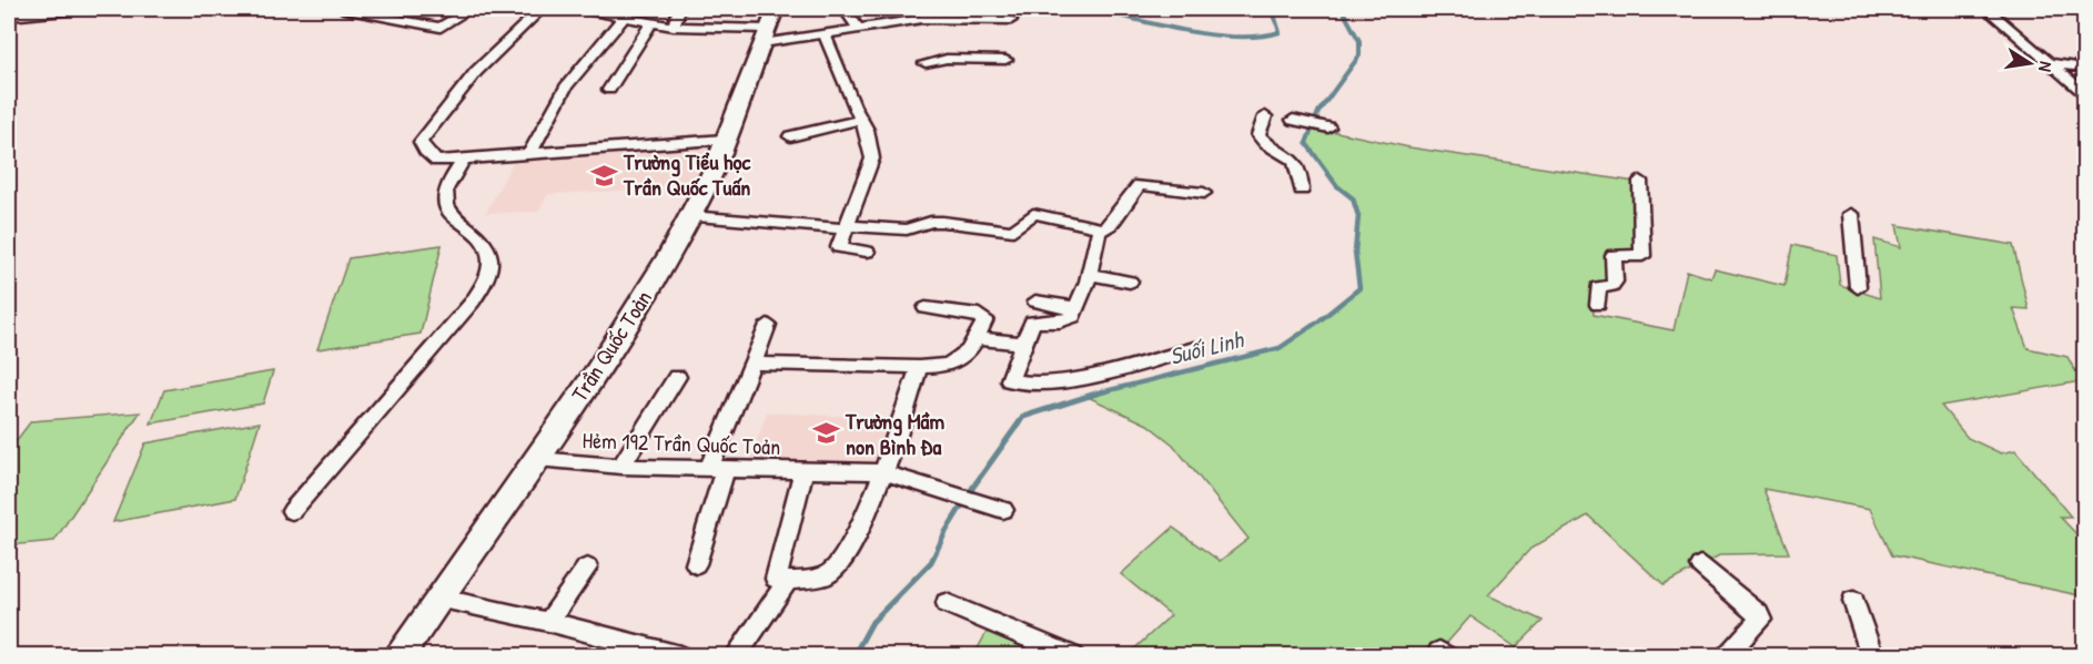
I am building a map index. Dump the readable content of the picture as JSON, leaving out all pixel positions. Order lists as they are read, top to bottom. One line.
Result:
{"streets":{"main road":["Trần Quốc Toản"],"street":["Hẻm 192 Trần Quốc Toản"]},"crossings":[["Trần Quốc Toản","Hẻm 192 Trần Quốc Toản"]],"water":["Suối Linh"],"places":{"school or university":["Trường Tiểu học Trần Quốc Tuấn","Trường Mầm non Bình Đa"]},"north":"right"}
